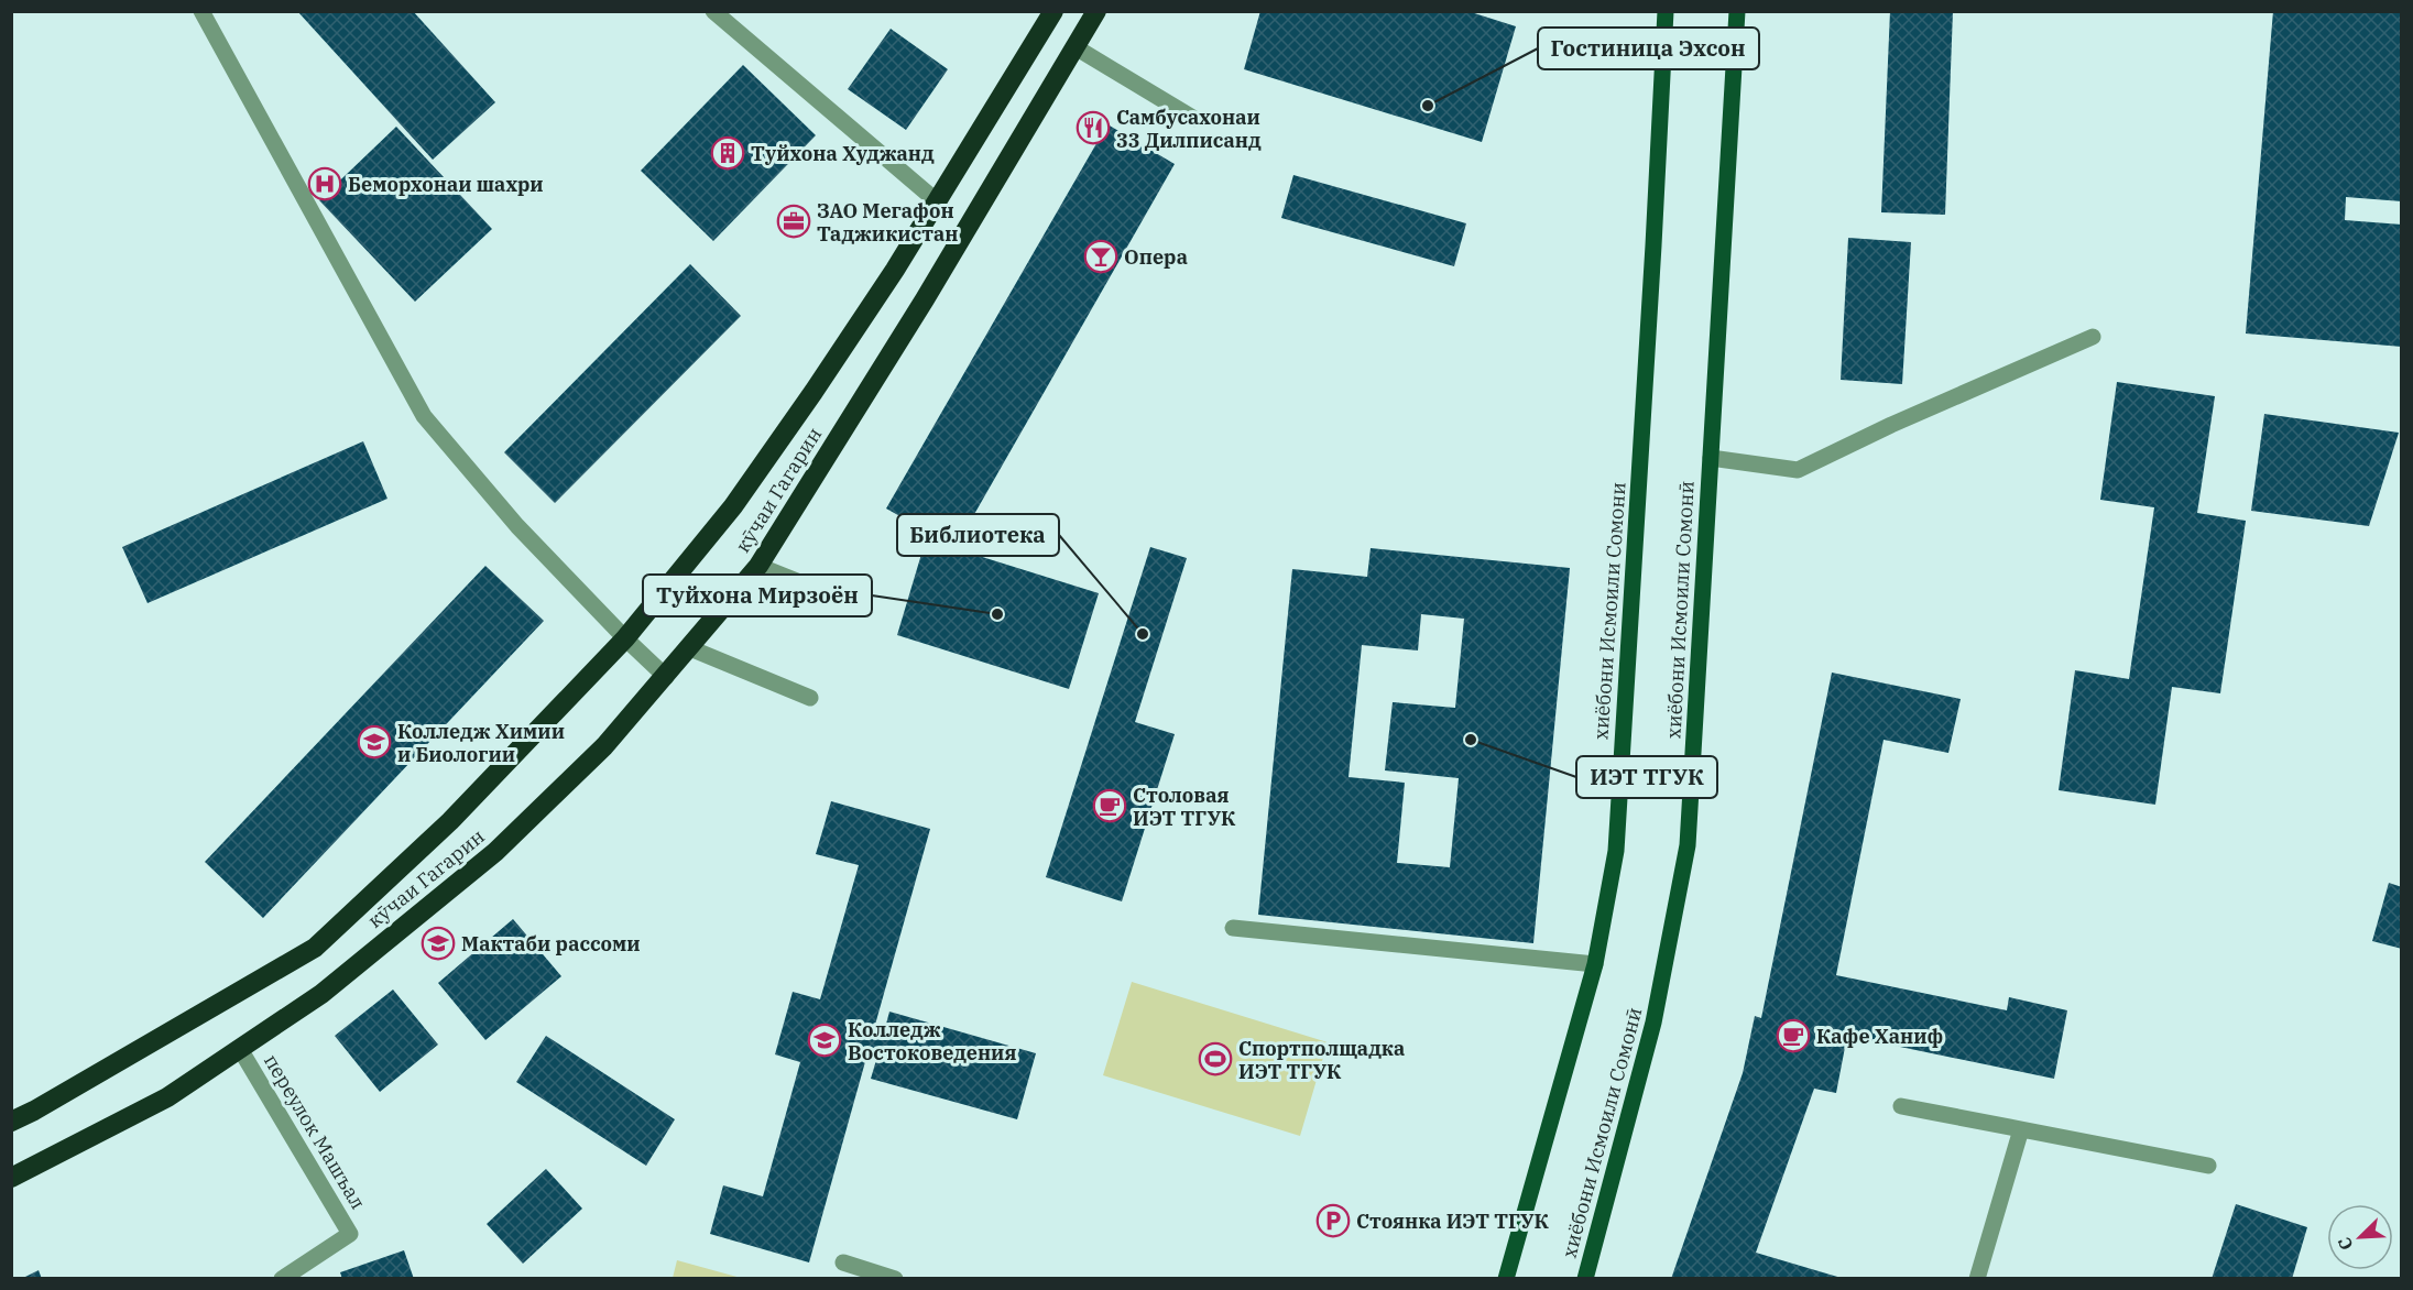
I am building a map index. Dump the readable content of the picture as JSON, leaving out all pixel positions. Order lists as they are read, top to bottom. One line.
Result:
{"streets":{"highway":["кӯчаи Гагарин"],"main road":["хиёбони Исмоили Сомонӣ","хиёбони Исмоили Сомони"],"street":["переулок Машъал"]},"crossings":[["кӯчаи Гагарин","переулок Машъал"]],"places":{"other":["Гостиница Эхсон","Туйхона Мирзоён","Библиотека","ИЭТ ТГУК"],"restaurant":["Самбусахонаи 33 Дилписанд"],"building":["Туйхона Худжанд"],"hospital":["Беморхонаи шахри"],"office":["ЗАО Мегафон Таджикистан"],"bar":["Опера"],"school or university":["Колледж Химии и Биологии","Мактаби рассоми","Колледж Востоковедения"],"cafe":["Столовая ИЭТ ТГУК","Кафе Ханиф"],"sports":["Спортполщадка ИЭТ ТГУК"],"parking":["Стоянка ИЭТ ТГУК"]},"north":"bottom left"}
